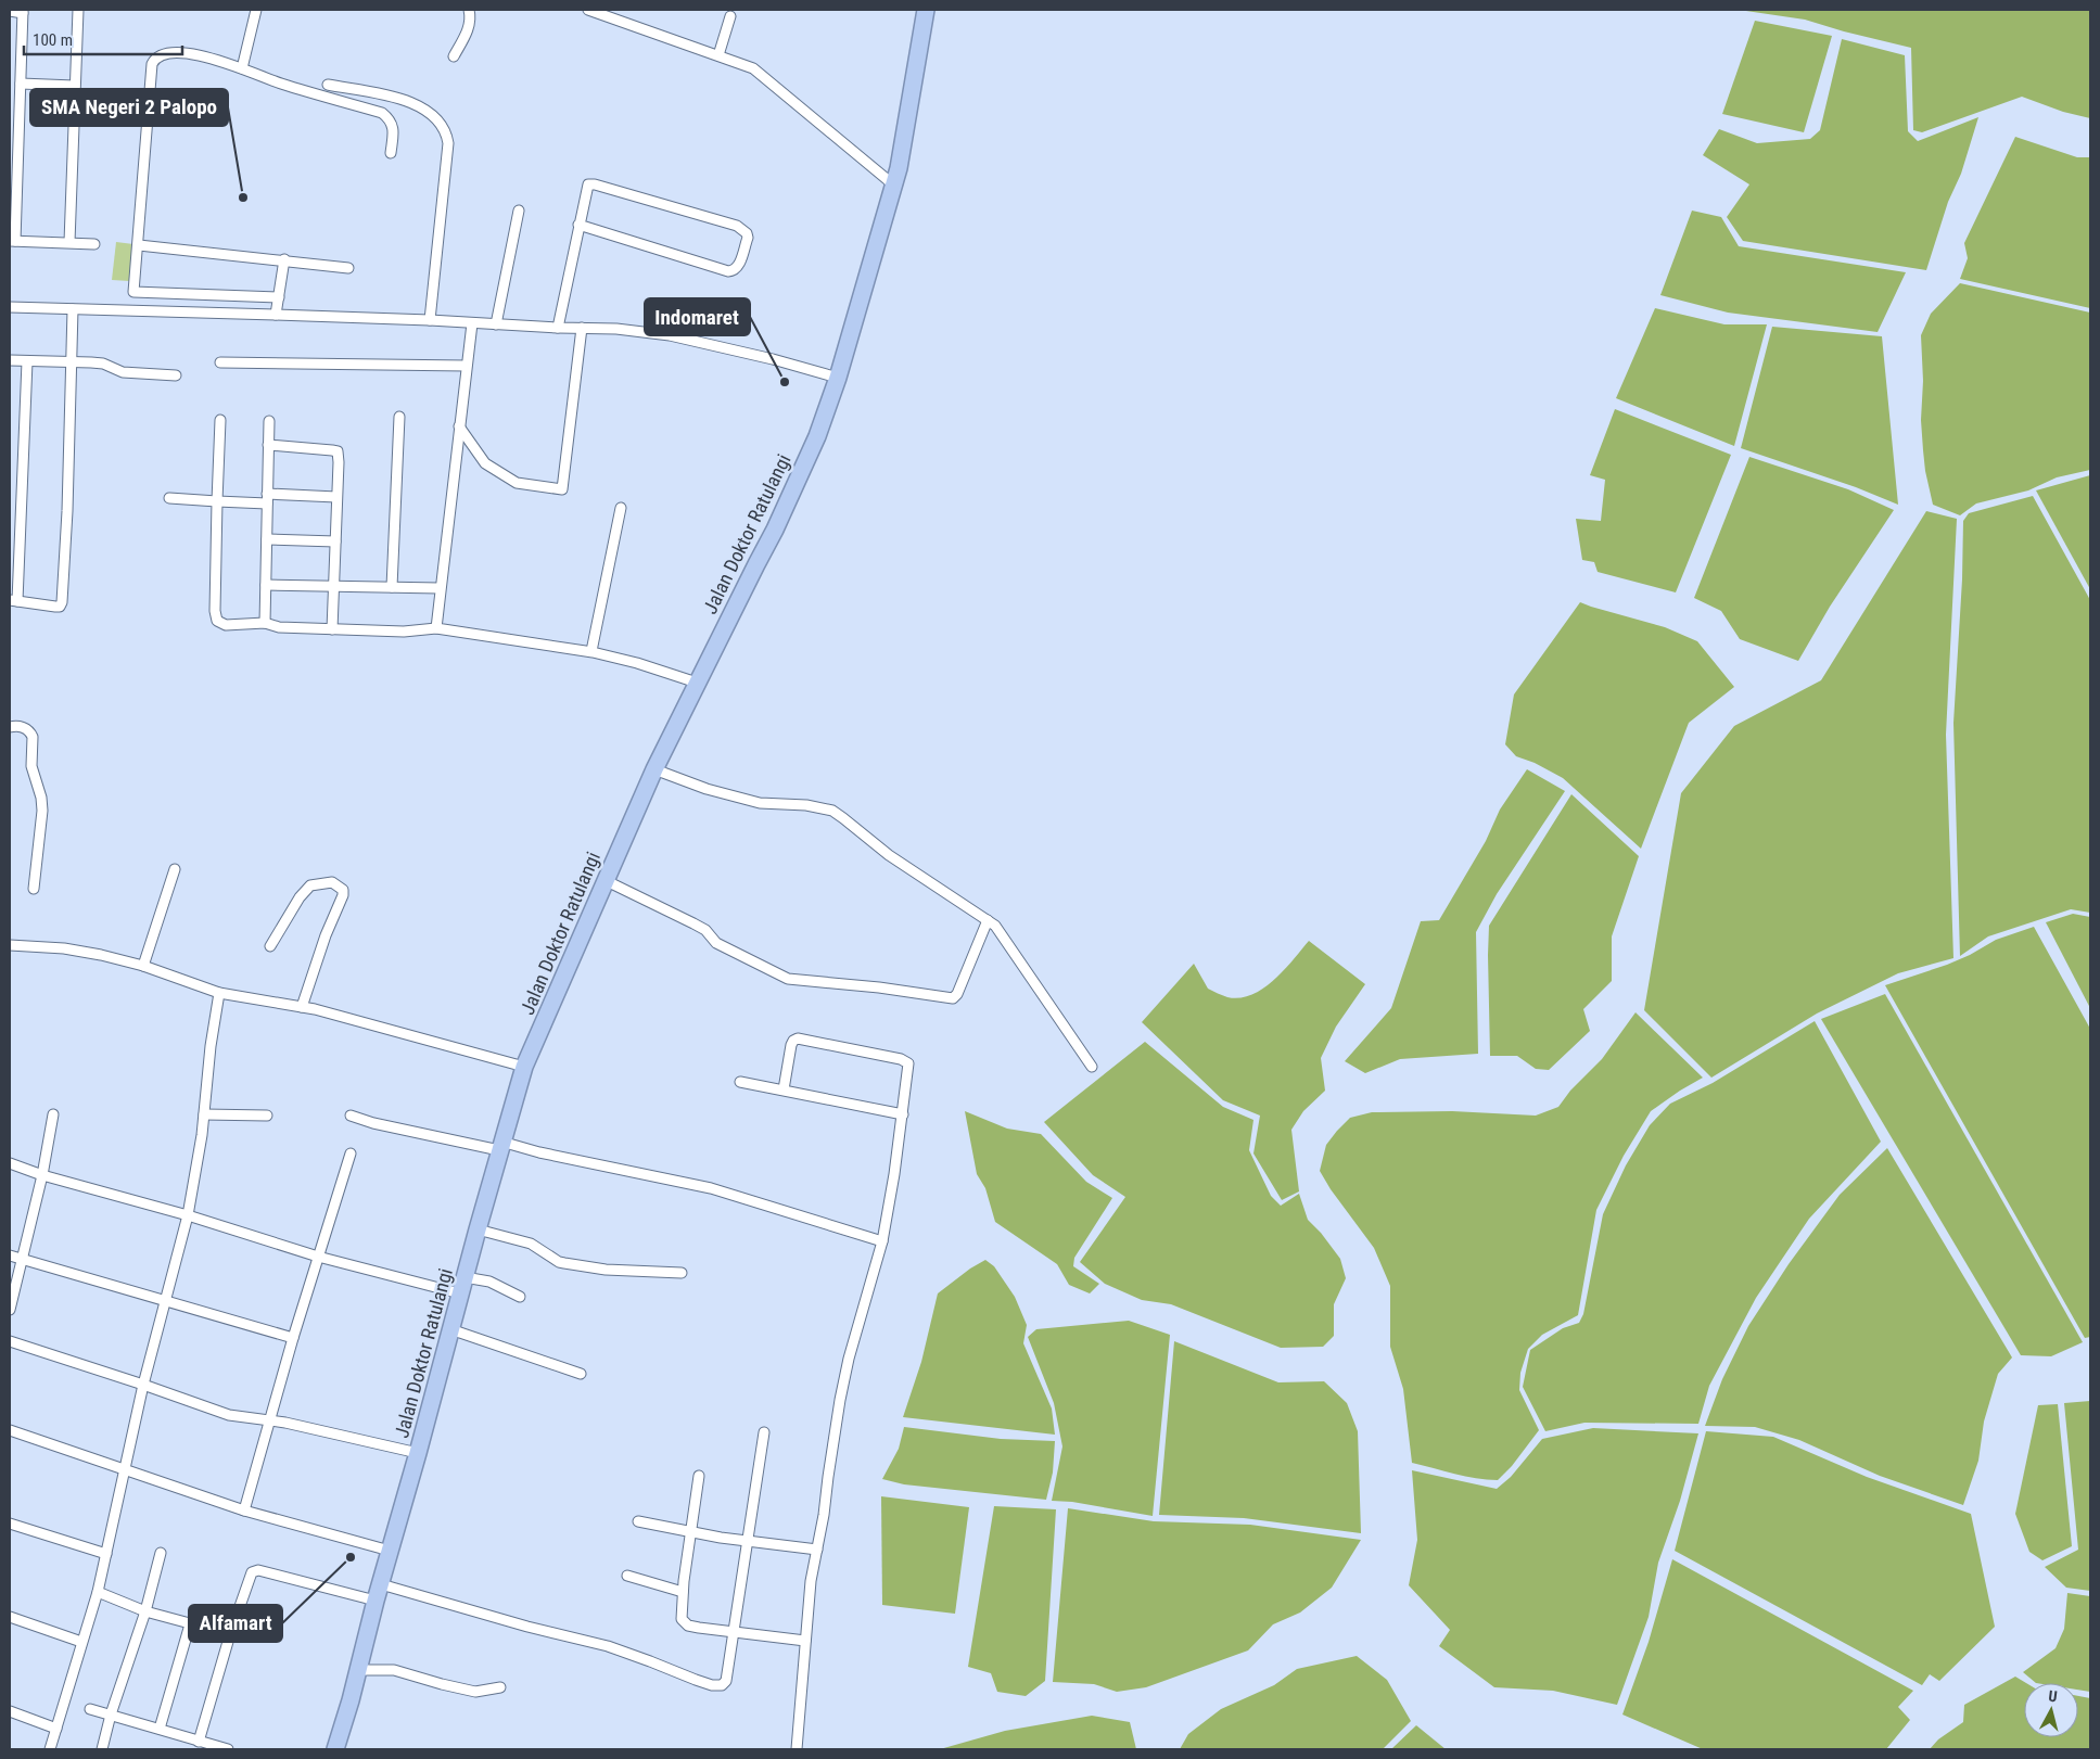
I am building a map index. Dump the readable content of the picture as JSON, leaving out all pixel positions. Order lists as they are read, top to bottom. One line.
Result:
{"streets":{"highway":["Jalan Doktor Ratulangi"]},"places":["SMA Negeri 2 Palopo","Indomaret","Alfamart"],"scale_bar":"100 m","north":"top"}
